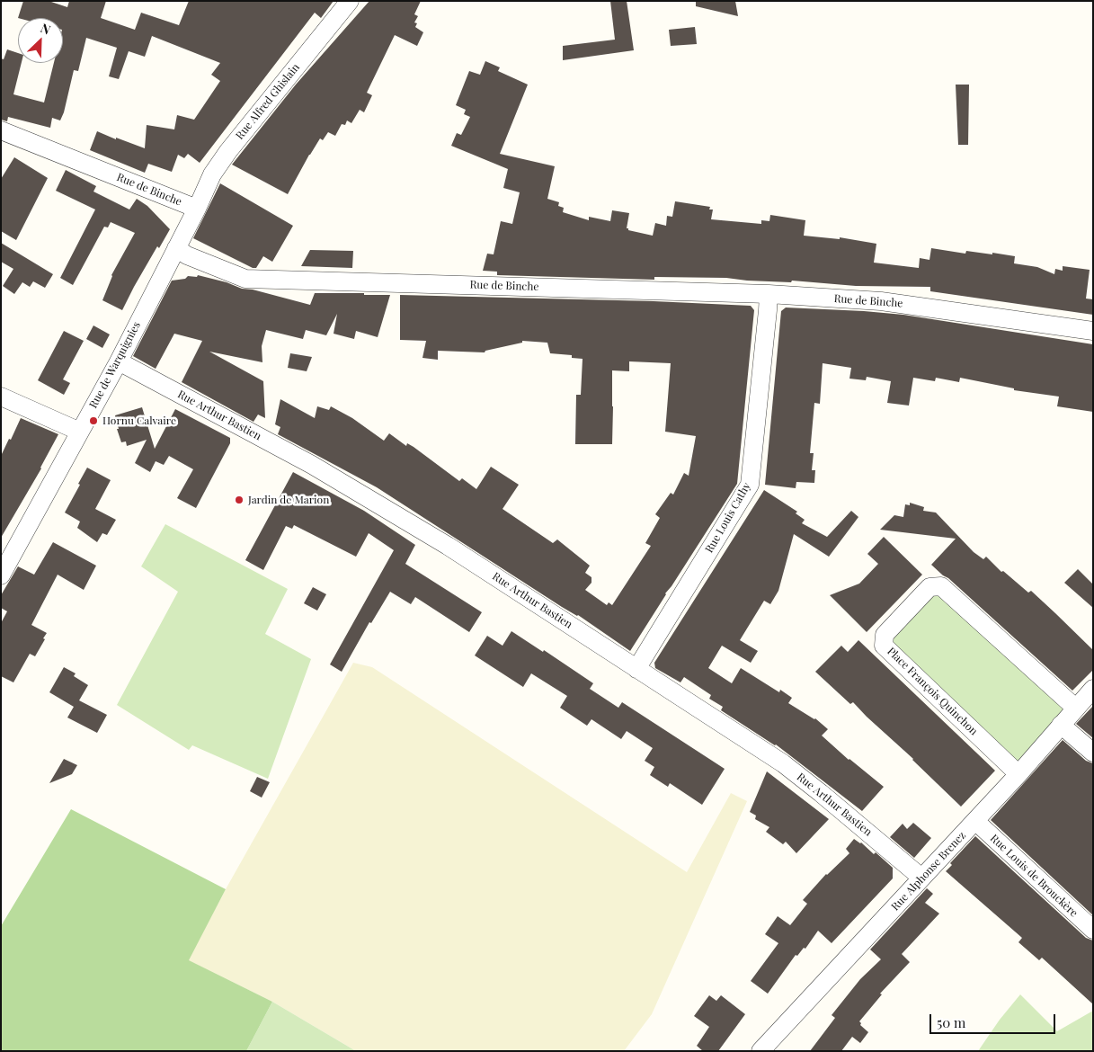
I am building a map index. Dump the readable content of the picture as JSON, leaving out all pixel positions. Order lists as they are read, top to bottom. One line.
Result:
{"streets":{"street":["Rue Alfred Ghislain","Rue de Binche","Rue de Warquignies","Rue Arthur Bastien","Rue Louis Cathy","Place François Quinchon","Rue Alphonse Brenez","Rue Louis de Brouckère"]},"crossings":[["Rue Alfred Ghislain","Rue de Binche"],["Rue de Binche","Rue de Warquignies"],["Rue de Binche","Rue Louis Cathy"],["Rue de Warquignies","Rue Arthur Bastien"],["Rue Arthur Bastien","Rue Louis Cathy"],["Rue Arthur Bastien","Rue Alphonse Brenez"],["Place François Quinchon","Rue Alphonse Brenez"],["Rue Alphonse Brenez","Rue Louis de Brouckère"]],"places":["Hornu Calvaire","Jardin de Marion"],"scale_bar":"50 m","north":"top right"}
